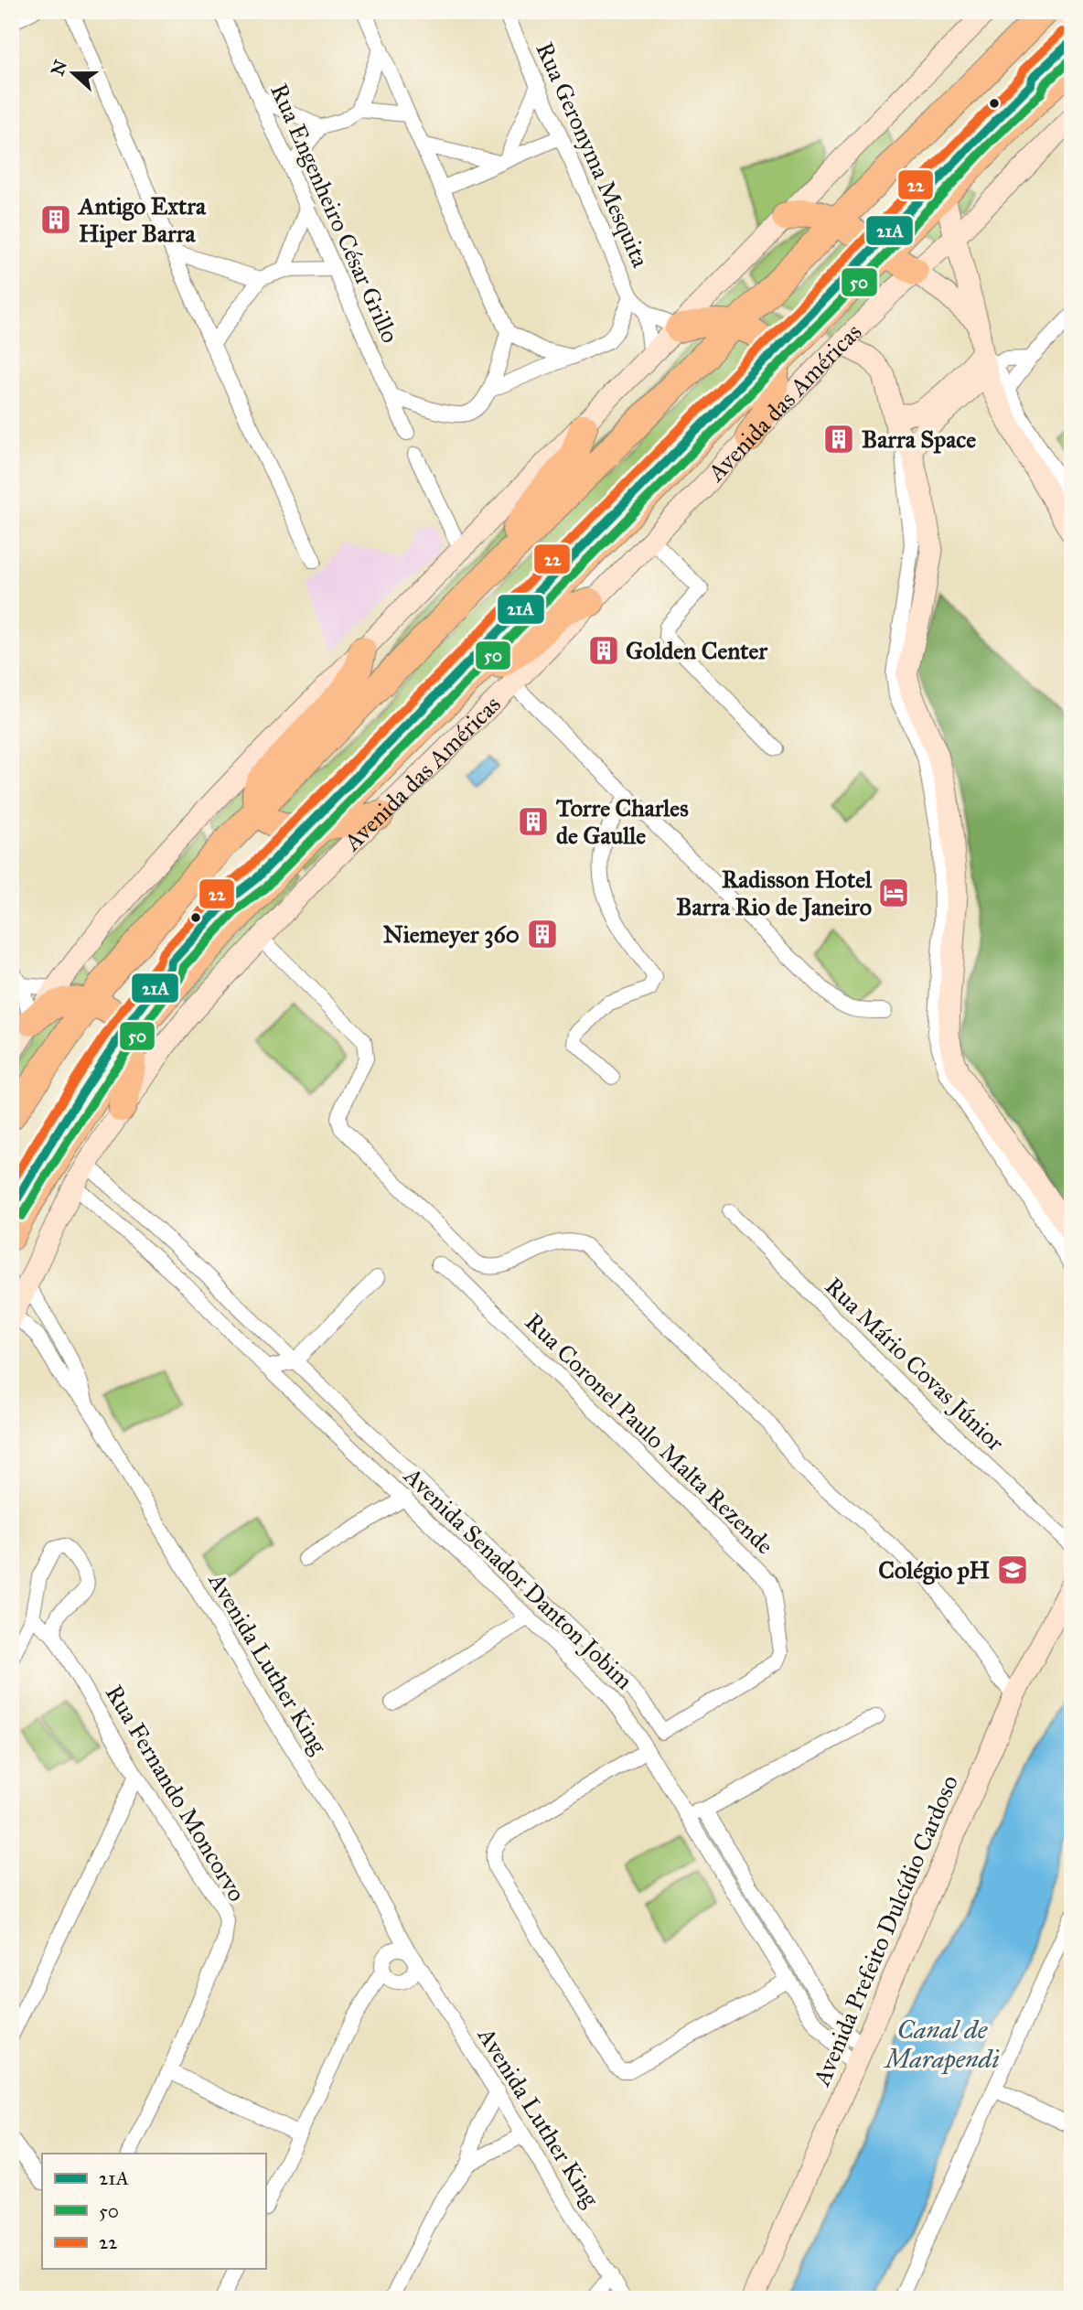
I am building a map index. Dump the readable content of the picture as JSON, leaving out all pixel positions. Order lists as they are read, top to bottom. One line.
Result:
{"streets":{"highway":["Avenida das Américas"],"main road":["Avenida Prefeito Dulcídio Cardoso"],"street":["Rua Geronyma Mesquita","Rua Engenheiro César Grillo","Rua Mário Covas Júnior","Rua Coronel Paulo Malta Rezende","Avenida Senador Danton Jobim","Avenida Luther King","Rua Fernando Moncorvo"]},"crossings":[["Avenida das Américas","Avenida Senador Danton Jobim"],["Avenida das Américas","Avenida Luther King"],["Rua Coronel Paulo Malta Rezende","Avenida Senador Danton Jobim"],["Avenida Senador Danton Jobim","Avenida Prefeito Dulcídio Cardoso"]],"water":["Canal de Marapendi"],"places":{"building":["Antigo Extra Hiper Barra","Barra Space","Golden Center","Torre Charles de Gaulle","Niemeyer 360"],"hotel":["Radisson Hotel Barra Rio de Janeiro"],"school or university":["Colégio pH"]},"lines":["transit line 22","transit line 21A","transit line 50"],"legend":["21A","50","22"],"north":"left"}
